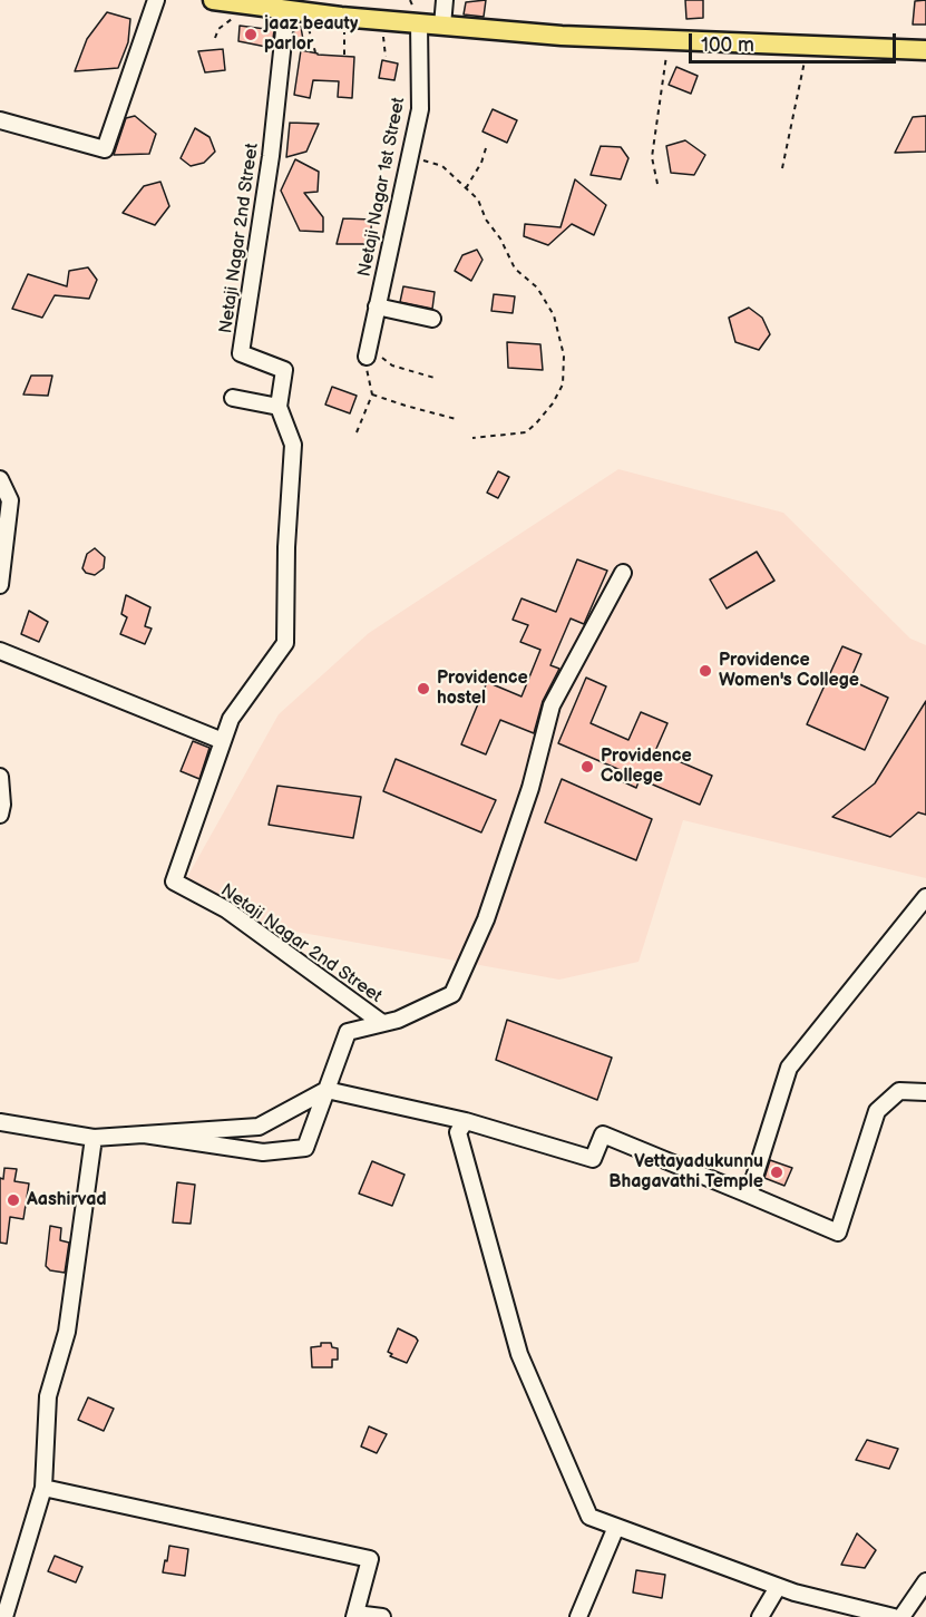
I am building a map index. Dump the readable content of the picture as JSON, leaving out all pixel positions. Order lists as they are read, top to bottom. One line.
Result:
{"streets":{"street":["Netaji Nagar 1st Street","Netaji Nagar 2nd Street"]},"places":["jaaz beauty parlor","Providence Women's College","Providence hostel","Providence College","Vettayadukunnu Bhagavathi Temple","Aashirvad"],"scale_bar":"100 m"}
